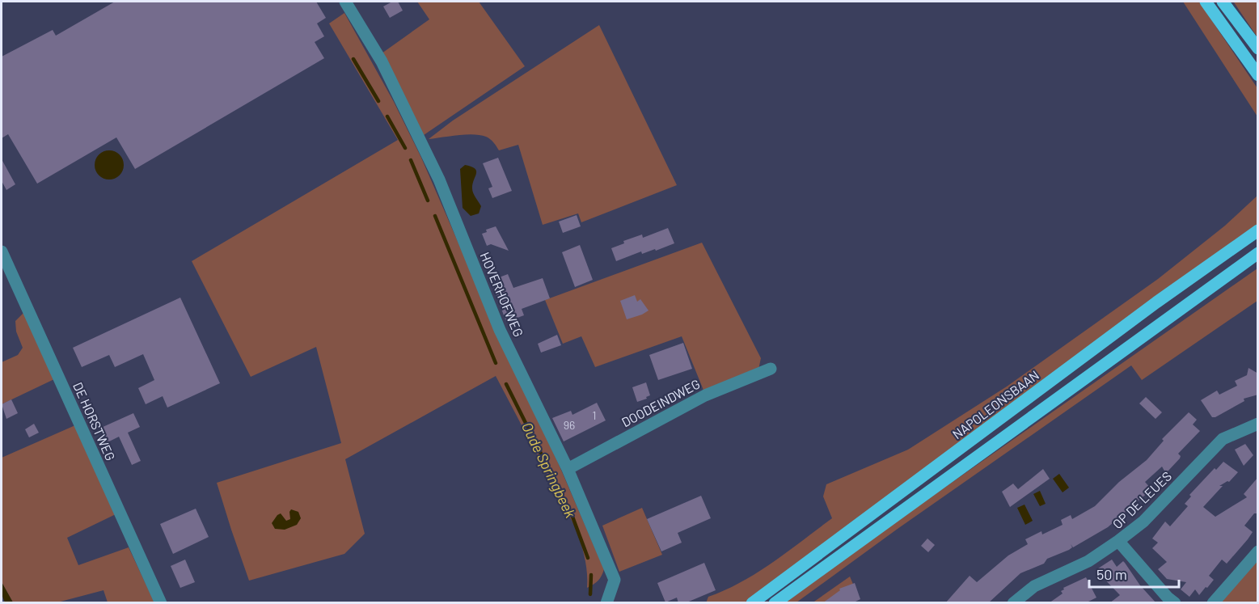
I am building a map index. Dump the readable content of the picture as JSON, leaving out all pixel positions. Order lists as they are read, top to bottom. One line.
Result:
{"streets":{"main road":["NAPOLEONSBAAN"],"street":["HOVERHOFWEG","DOODEINDWEG","DE HORSTWEG","OP DE LEUES"]},"crossings":[["HOVERHOFWEG","DOODEINDWEG"]],"water":["Oude Springbeek"],"house_numbers":["1","96"],"scale_bar":"50 m"}
